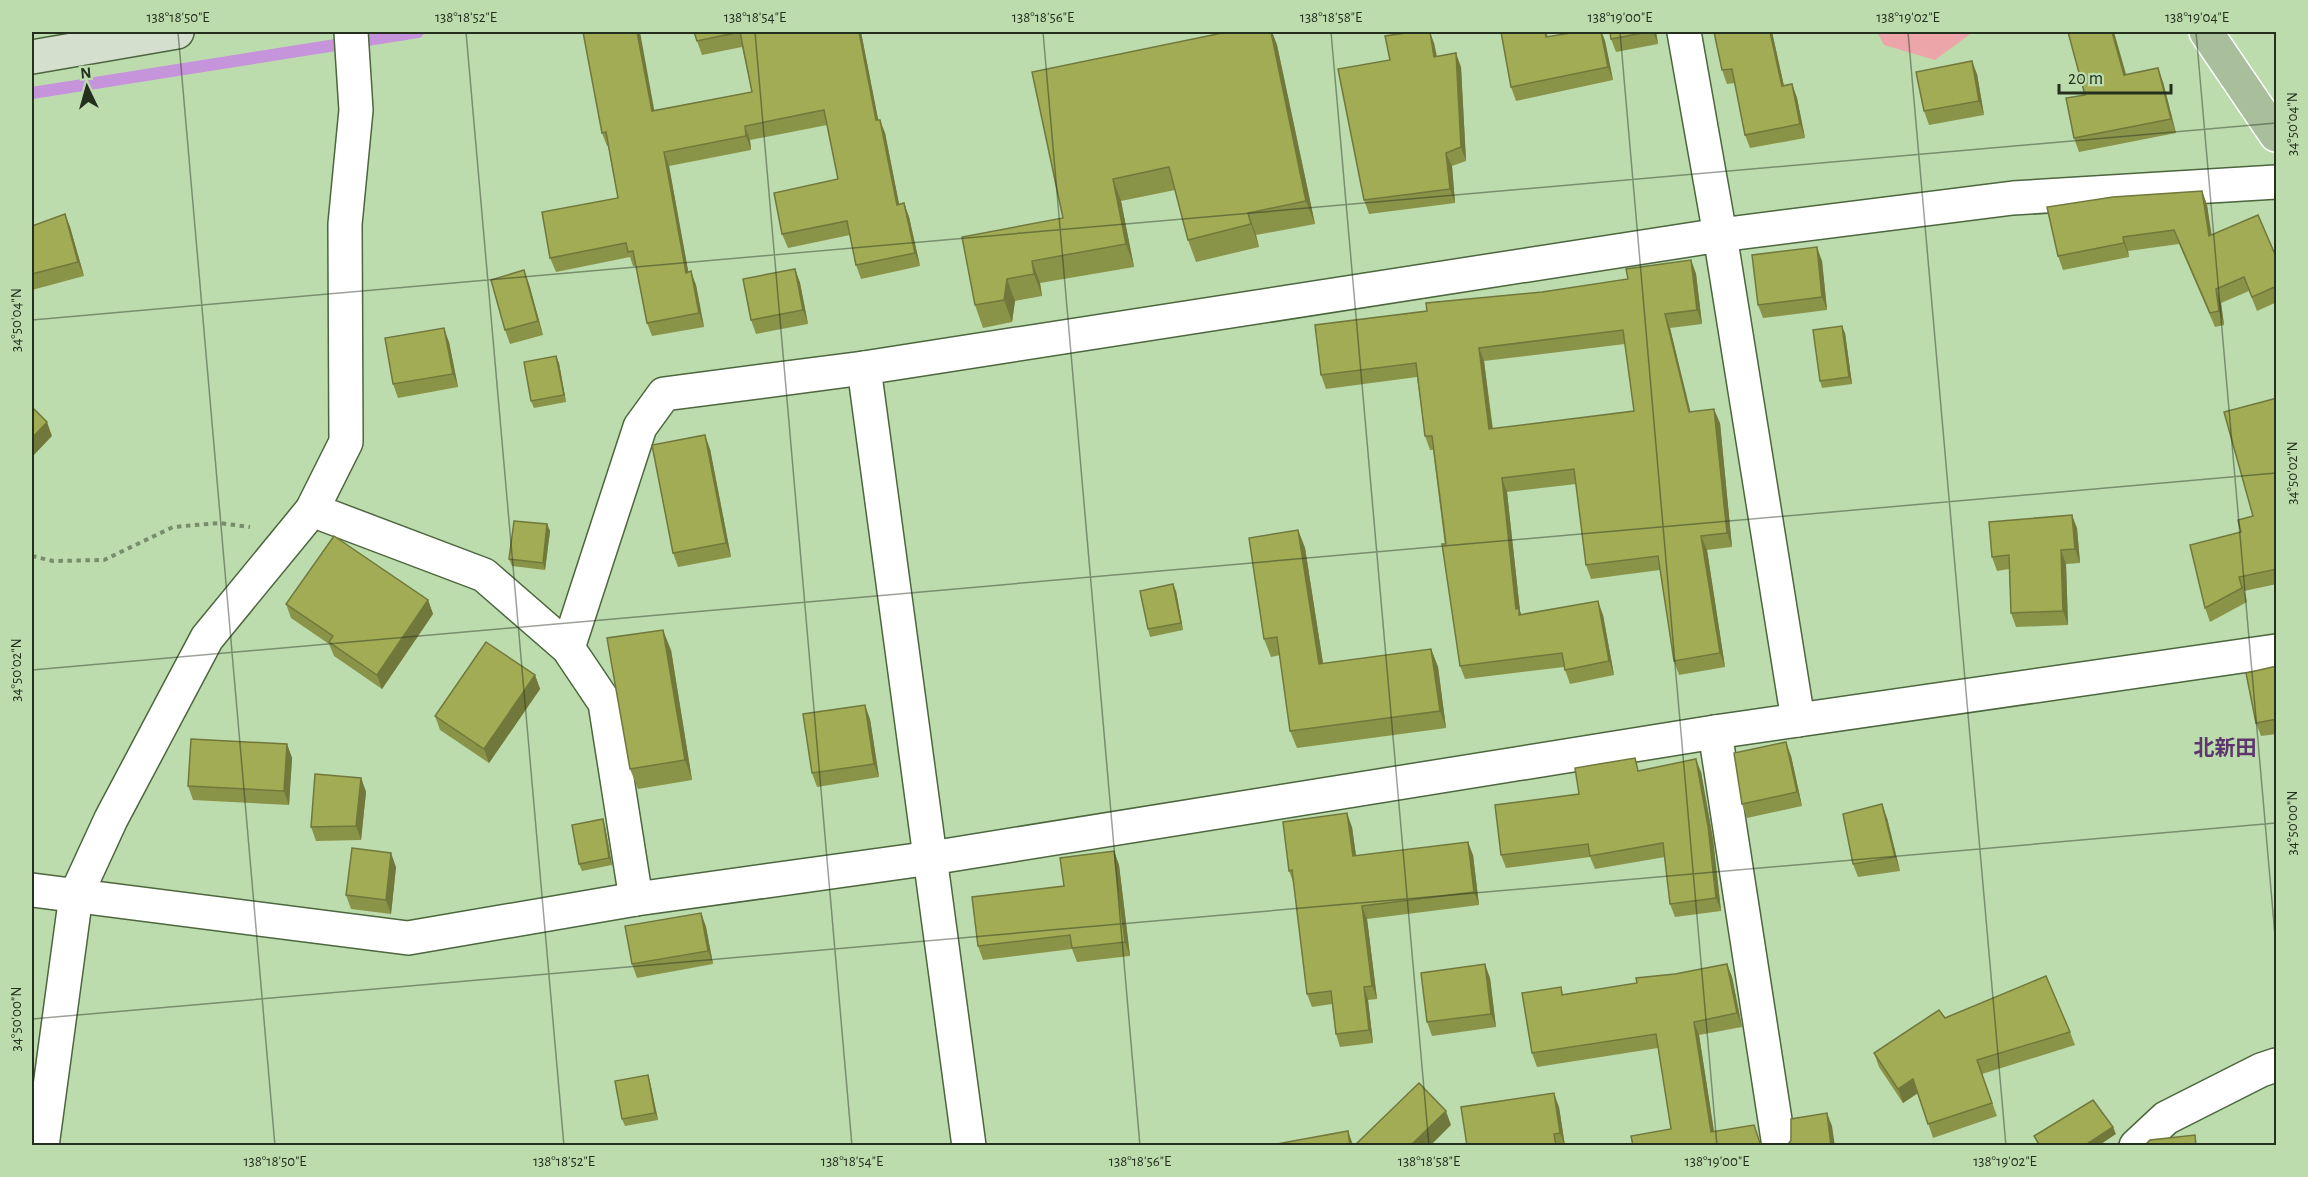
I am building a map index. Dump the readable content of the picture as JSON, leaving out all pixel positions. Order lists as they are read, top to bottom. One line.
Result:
{"districts":["北新田"],"scale_bar":"20 m","north":"top","coordinates":["138°18'50\"E","138°18'52\"E","138°18'54\"E","138°18'56\"E","138°18'58\"E","138°19'00\"E","138°19'02\"E","138°19'04\"E","34°50'04\"N","34°50'02\"N","34°50'00\"N"]}
